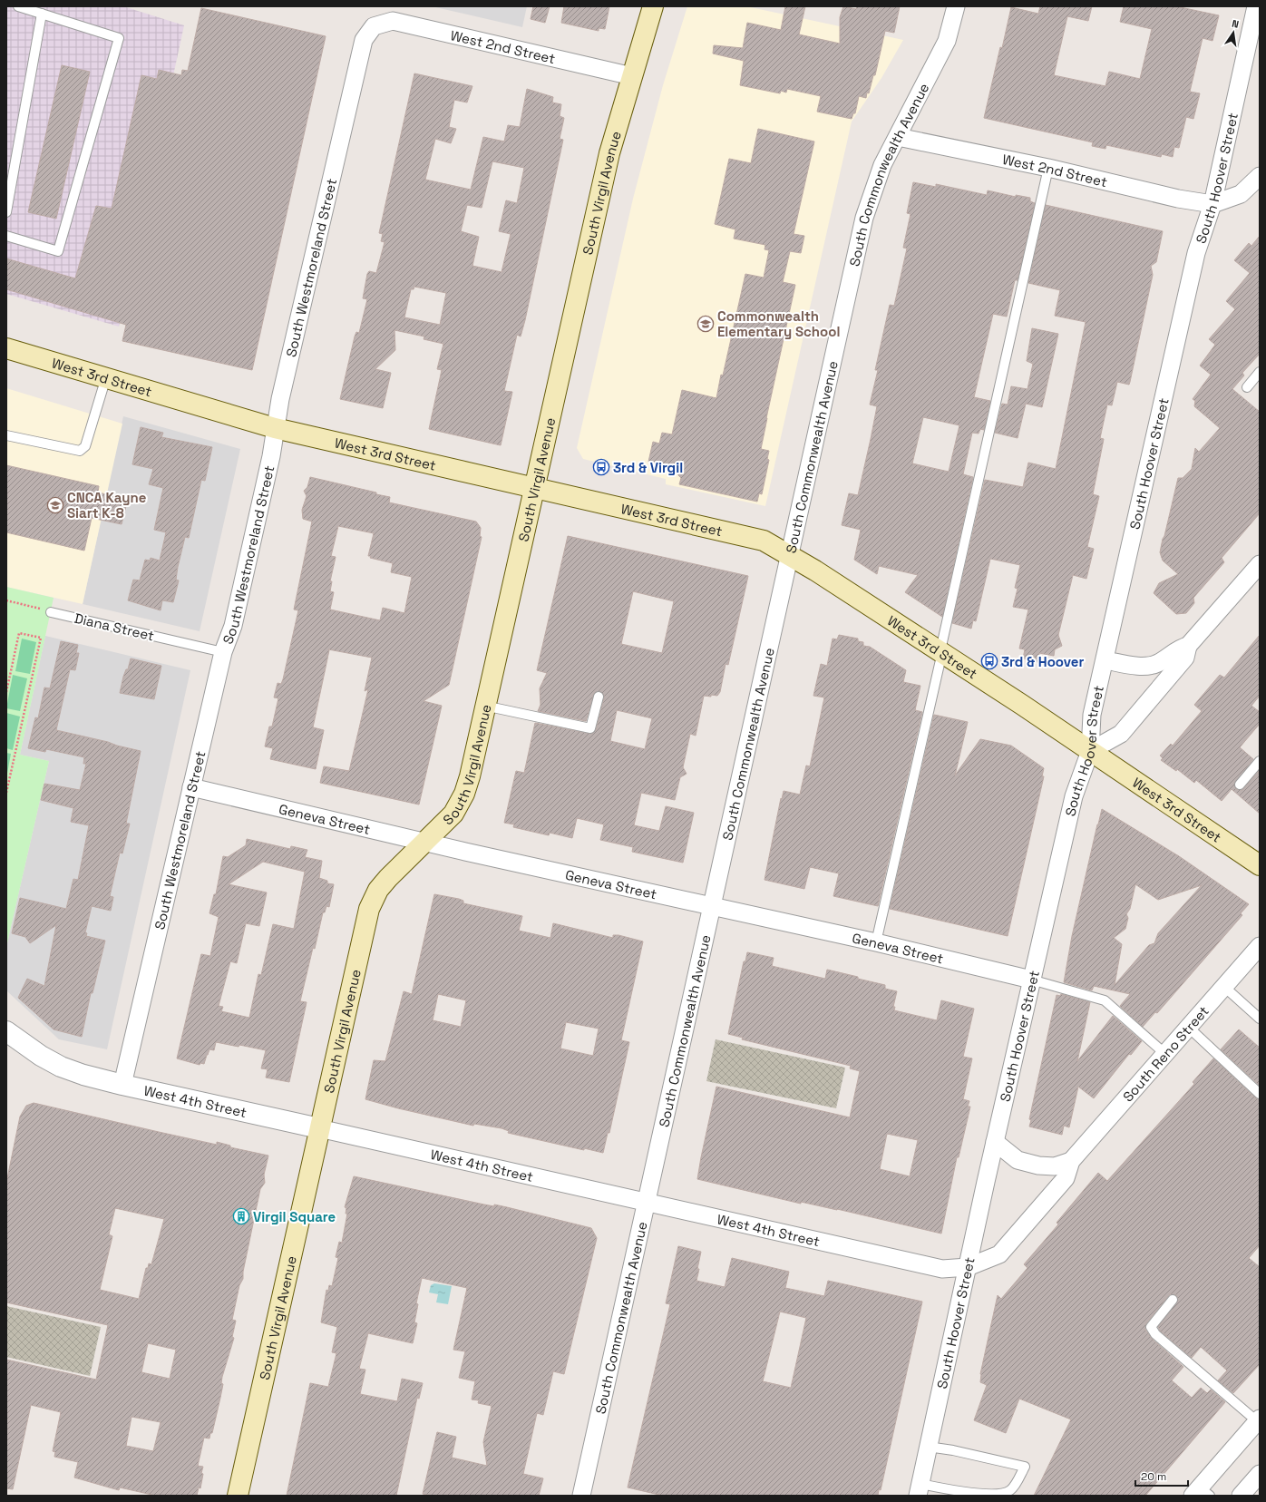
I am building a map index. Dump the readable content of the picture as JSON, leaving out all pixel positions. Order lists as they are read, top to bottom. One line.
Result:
{"streets":{"main road":["South Virgil Avenue","West 3rd Street"],"street":["West 2nd Street","South Commonwealth Avenue","South Hoover Street","South Westmoreland Street","Geneva Street","South Reno Street","West 4th Street"],"lane":["Diana Street"]},"crossings":[["West 2nd Street","South Commonwealth Avenue"],["West 2nd Street","South Hoover Street"],["West 2nd Street","South Virgil Avenue"],["West 2nd Street","South Westmoreland Street"],["South Commonwealth Avenue","West 3rd Street"],["South Commonwealth Avenue","Geneva Street"],["South Commonwealth Avenue","West 4th Street"],["South Hoover Street","West 3rd Street"],["South Hoover Street","Geneva Street"],["South Hoover Street","South Reno Street"],["South Hoover Street","West 4th Street"],["South Virgil Avenue","West 3rd Street"],["South Virgil Avenue","Geneva Street"],["South Virgil Avenue","West 4th Street"],["South Westmoreland Street","West 3rd Street"],["South Westmoreland Street","Diana Street"],["South Westmoreland Street","Geneva Street"],["South Westmoreland Street","West 4th Street"],["South Reno Street","West 4th Street"]],"places":{"school or university":["Commonwealth Elementary School","CNCA Kayne Siart K-8"],"bus stop":["3rd & Virgil","3rd & Hoover"],"building":["Virgil Square"]},"scale_bar":"20 m","north":"top"}
